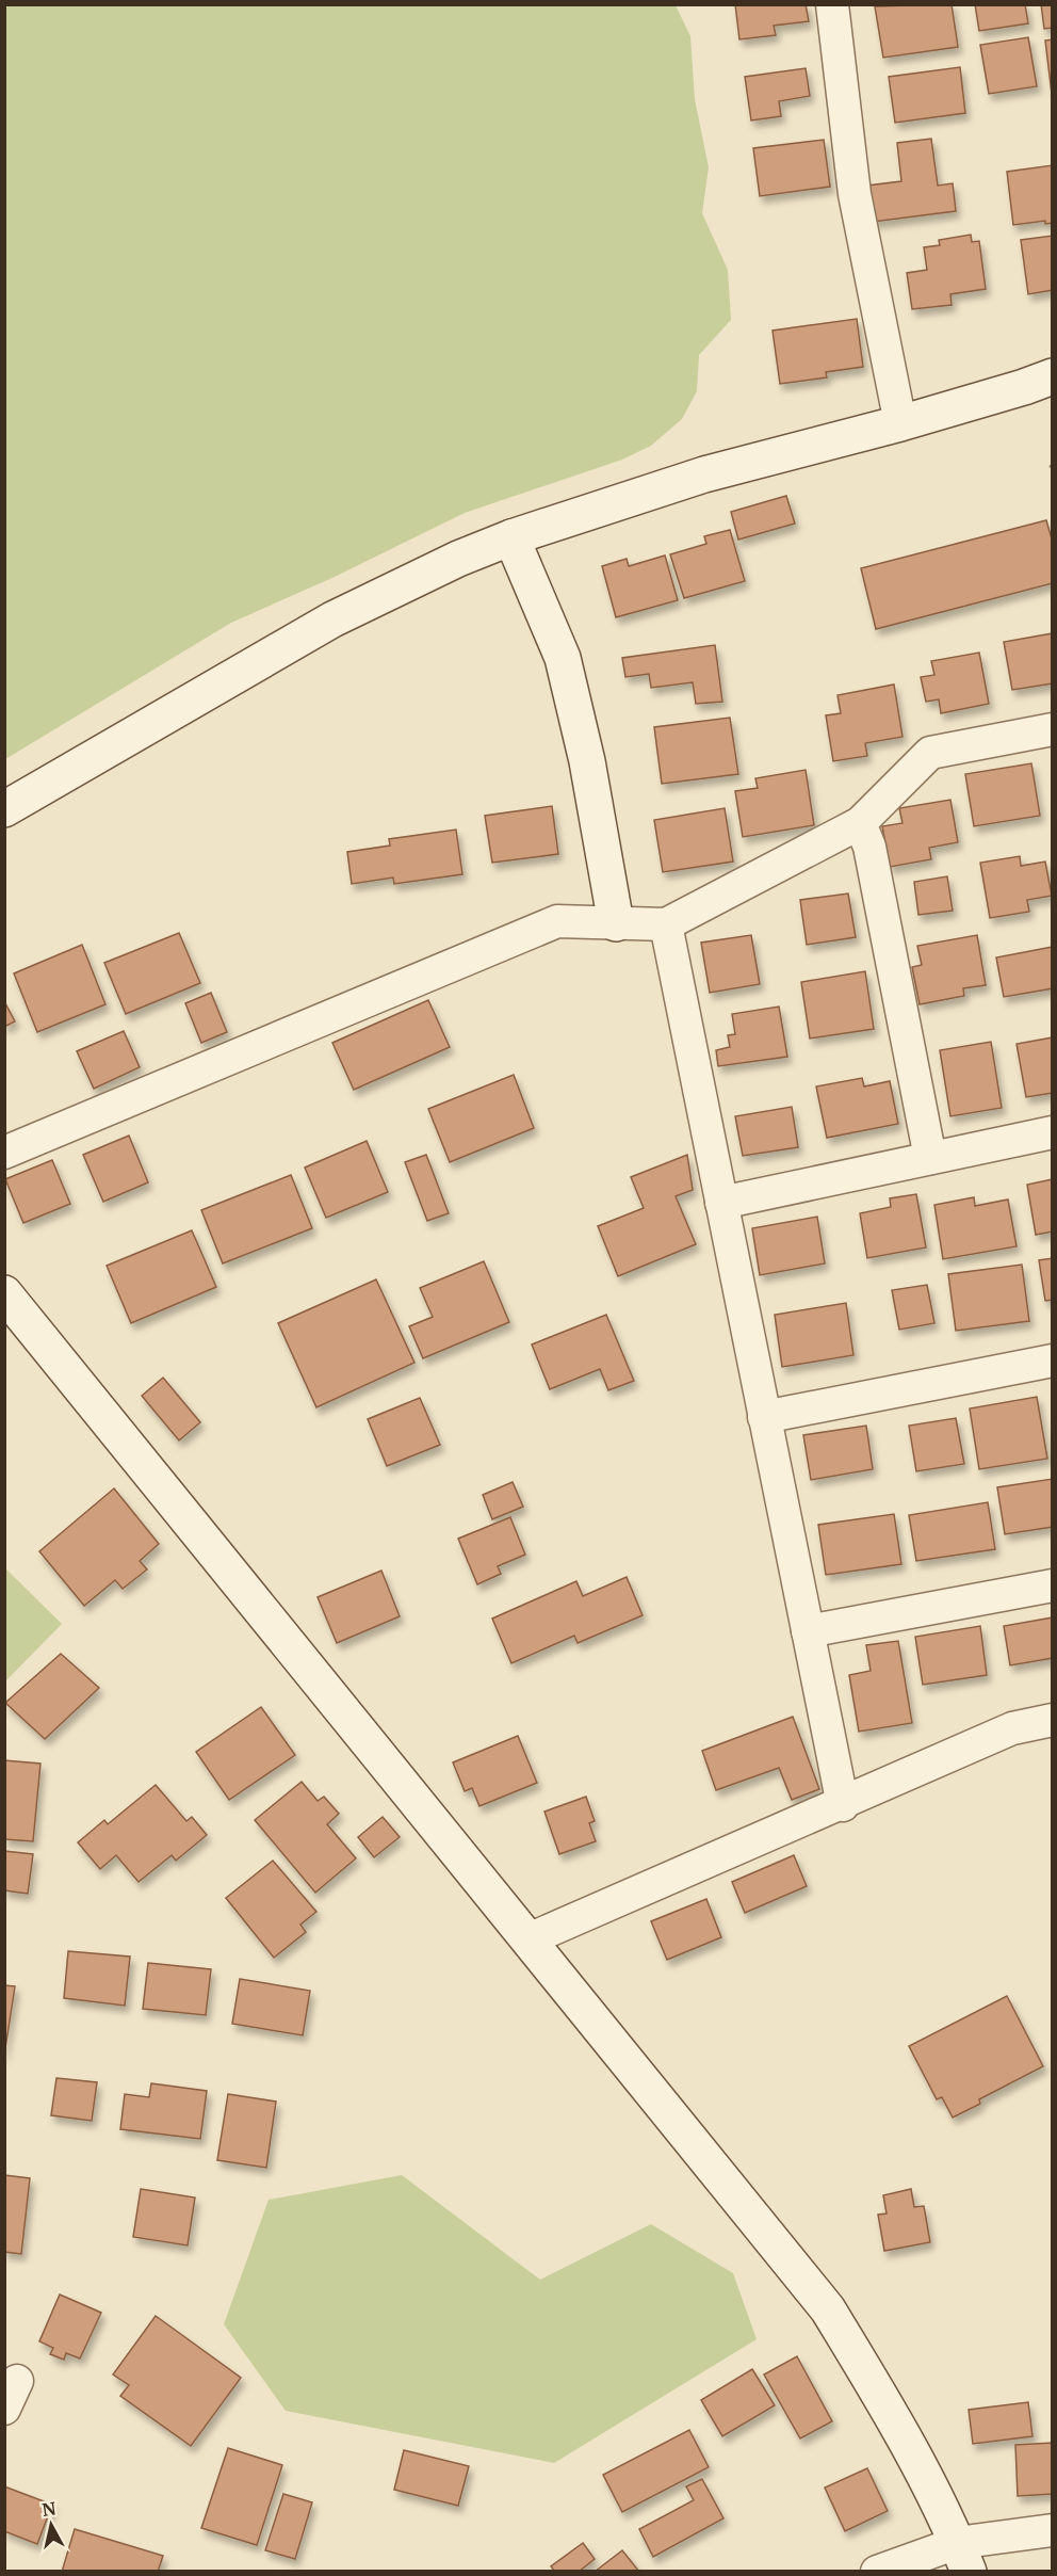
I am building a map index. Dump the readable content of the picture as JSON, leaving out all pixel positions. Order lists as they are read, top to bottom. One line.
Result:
{"north":"top"}
